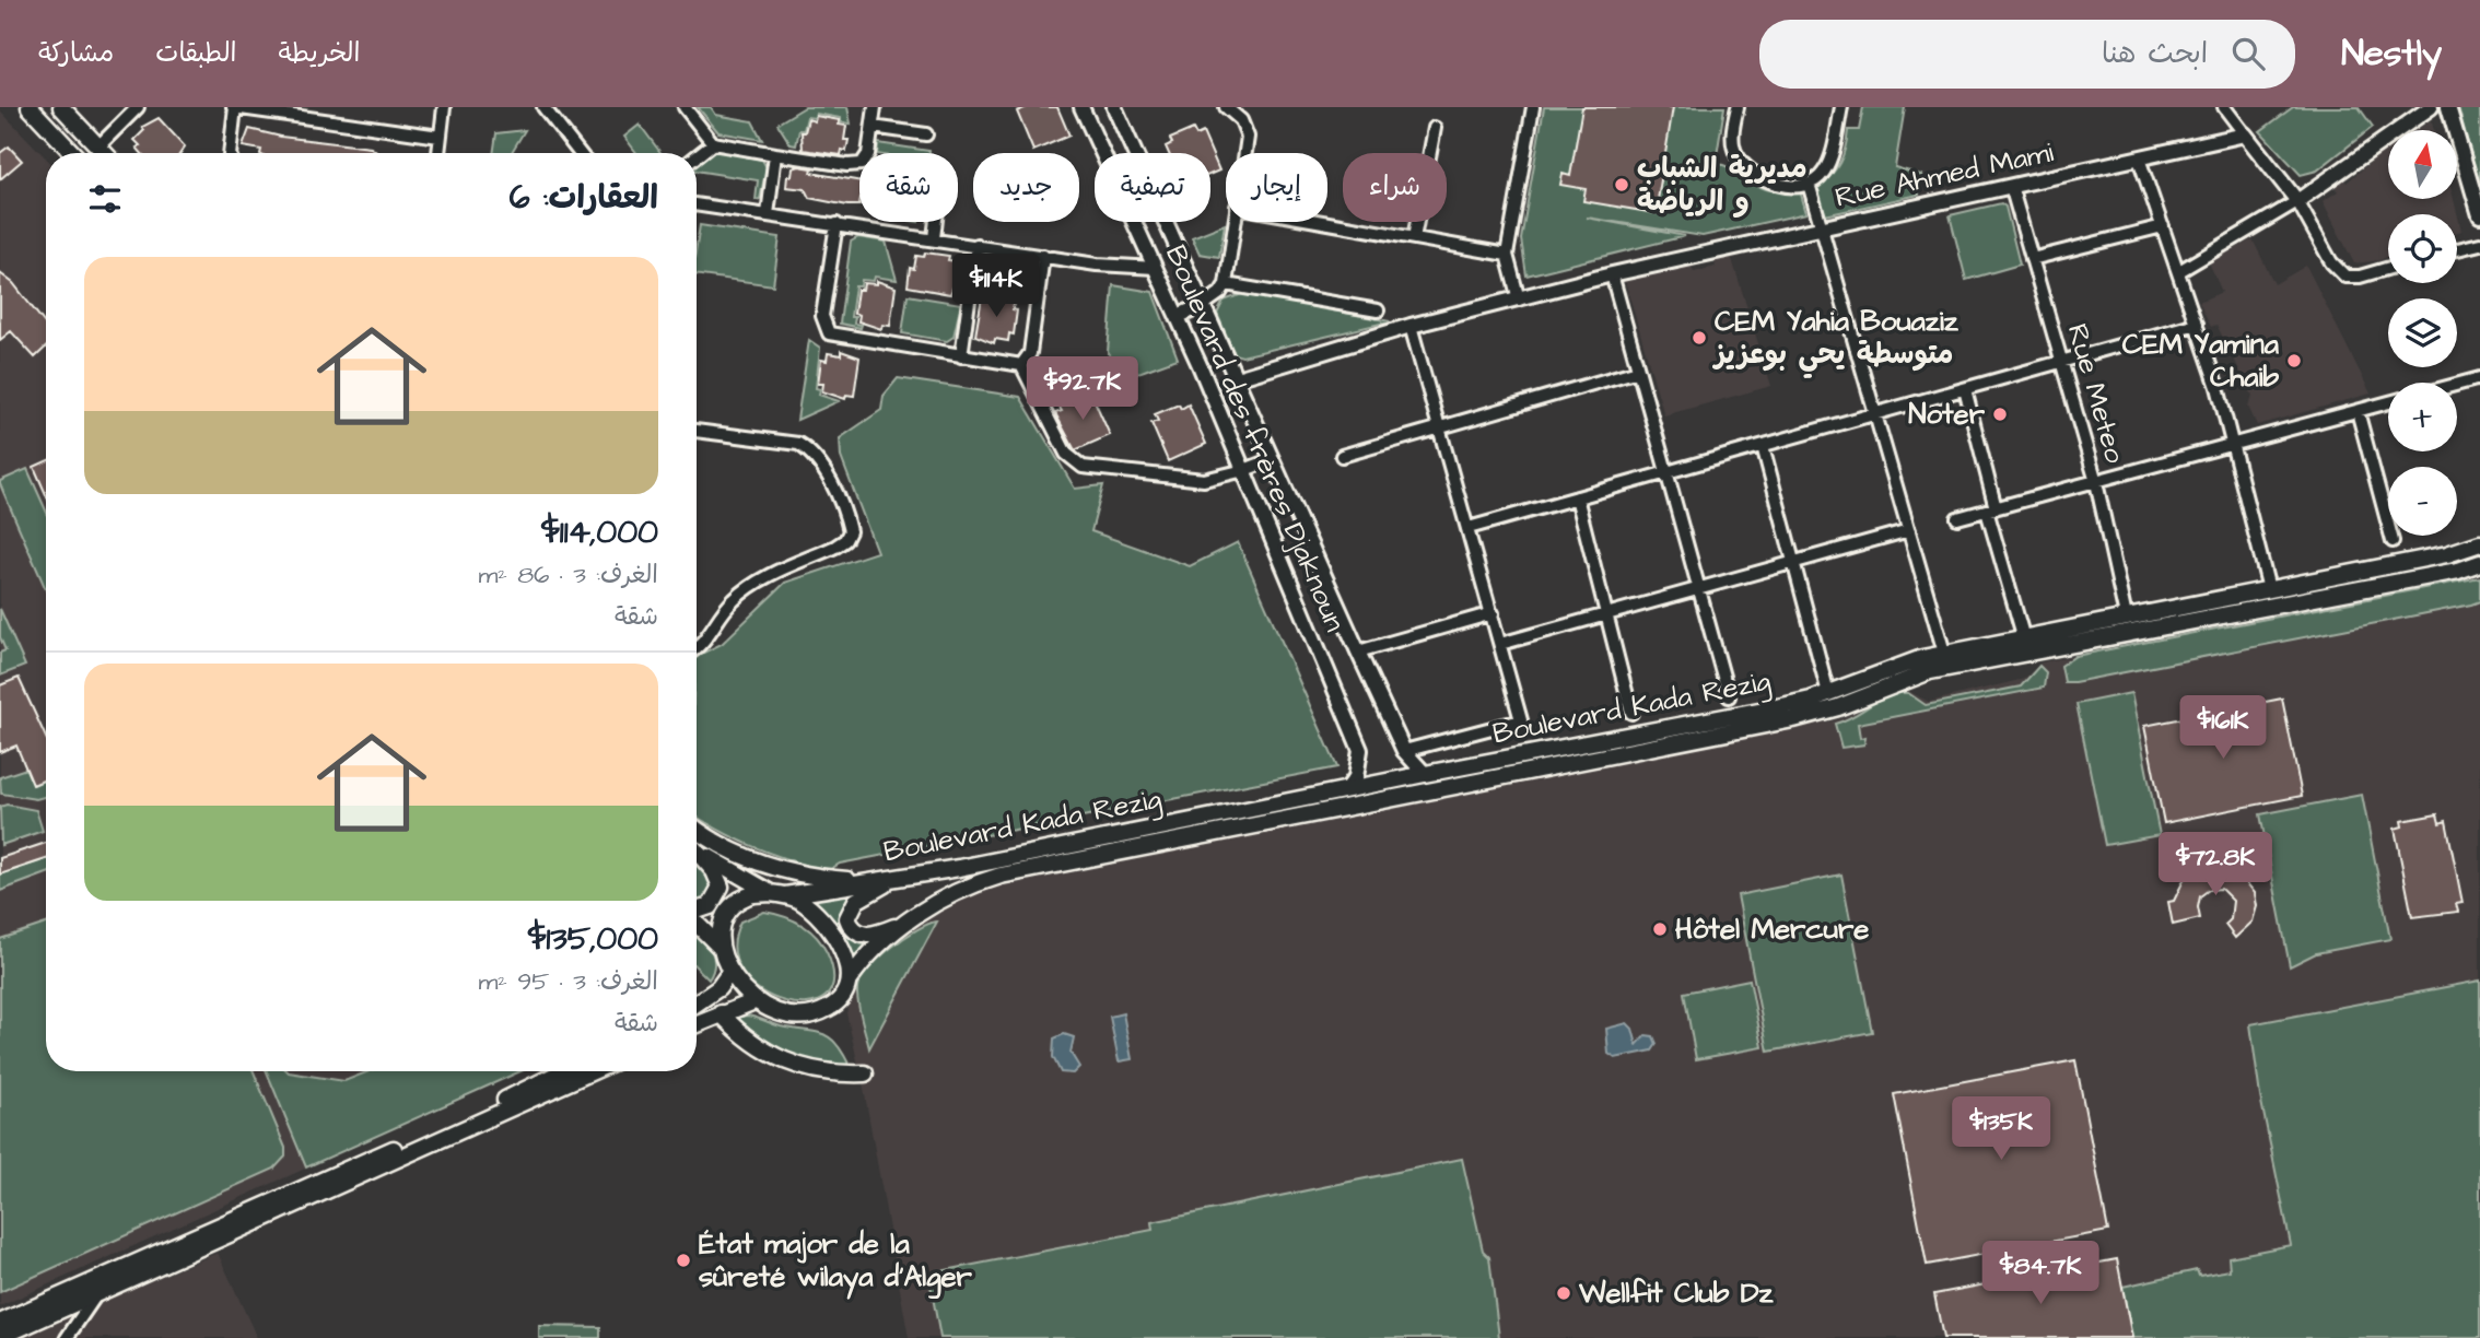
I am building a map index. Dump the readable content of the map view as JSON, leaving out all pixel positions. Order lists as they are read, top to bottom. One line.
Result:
{"streets":{"main road":["Boulevard Kada Rezig"],"street":["Rue Ahmed Mami","Rue Meteo","Boulevard des frères Djaknoun"]},"crossings":[["Rue Ahmed Mami","Rue Meteo"],["Rue Ahmed Mami","Boulevard des frères Djaknoun"],["Rue Meteo","Boulevard Kada Rezig"],["Boulevard des frères Djaknoun","Boulevard Kada Rezig"]],"places":["مديرية الشباب و الرياضة","CEM Yahia Bouaziz متوسطة يحي بوعزيز","CEM Yamina Chaib","Noter","Hôtel Mercure","État major de la sûreté wilaya d’Alger","Wellfit Club Dz"],"north":"top","page":{"header":"Nestly","search":"ابحث هنا","nav":["الخريطة","الطبقات","مشاركة"],"map_buttons":["+","−"],"chip":["شراء","إيجار","تصفية","جديد","شقة"],"heading":"العقارات: 6","list":[{"name":"$114,000","note":"الغرف: 3 · 86 m² · شقة"},{"name":"$135,000","note":"الغرف: 3 · 95 m² · شقة"}],"price":["$114K","$92.7K","$161K","$72.8K","$135K","$84.7K"]}}
